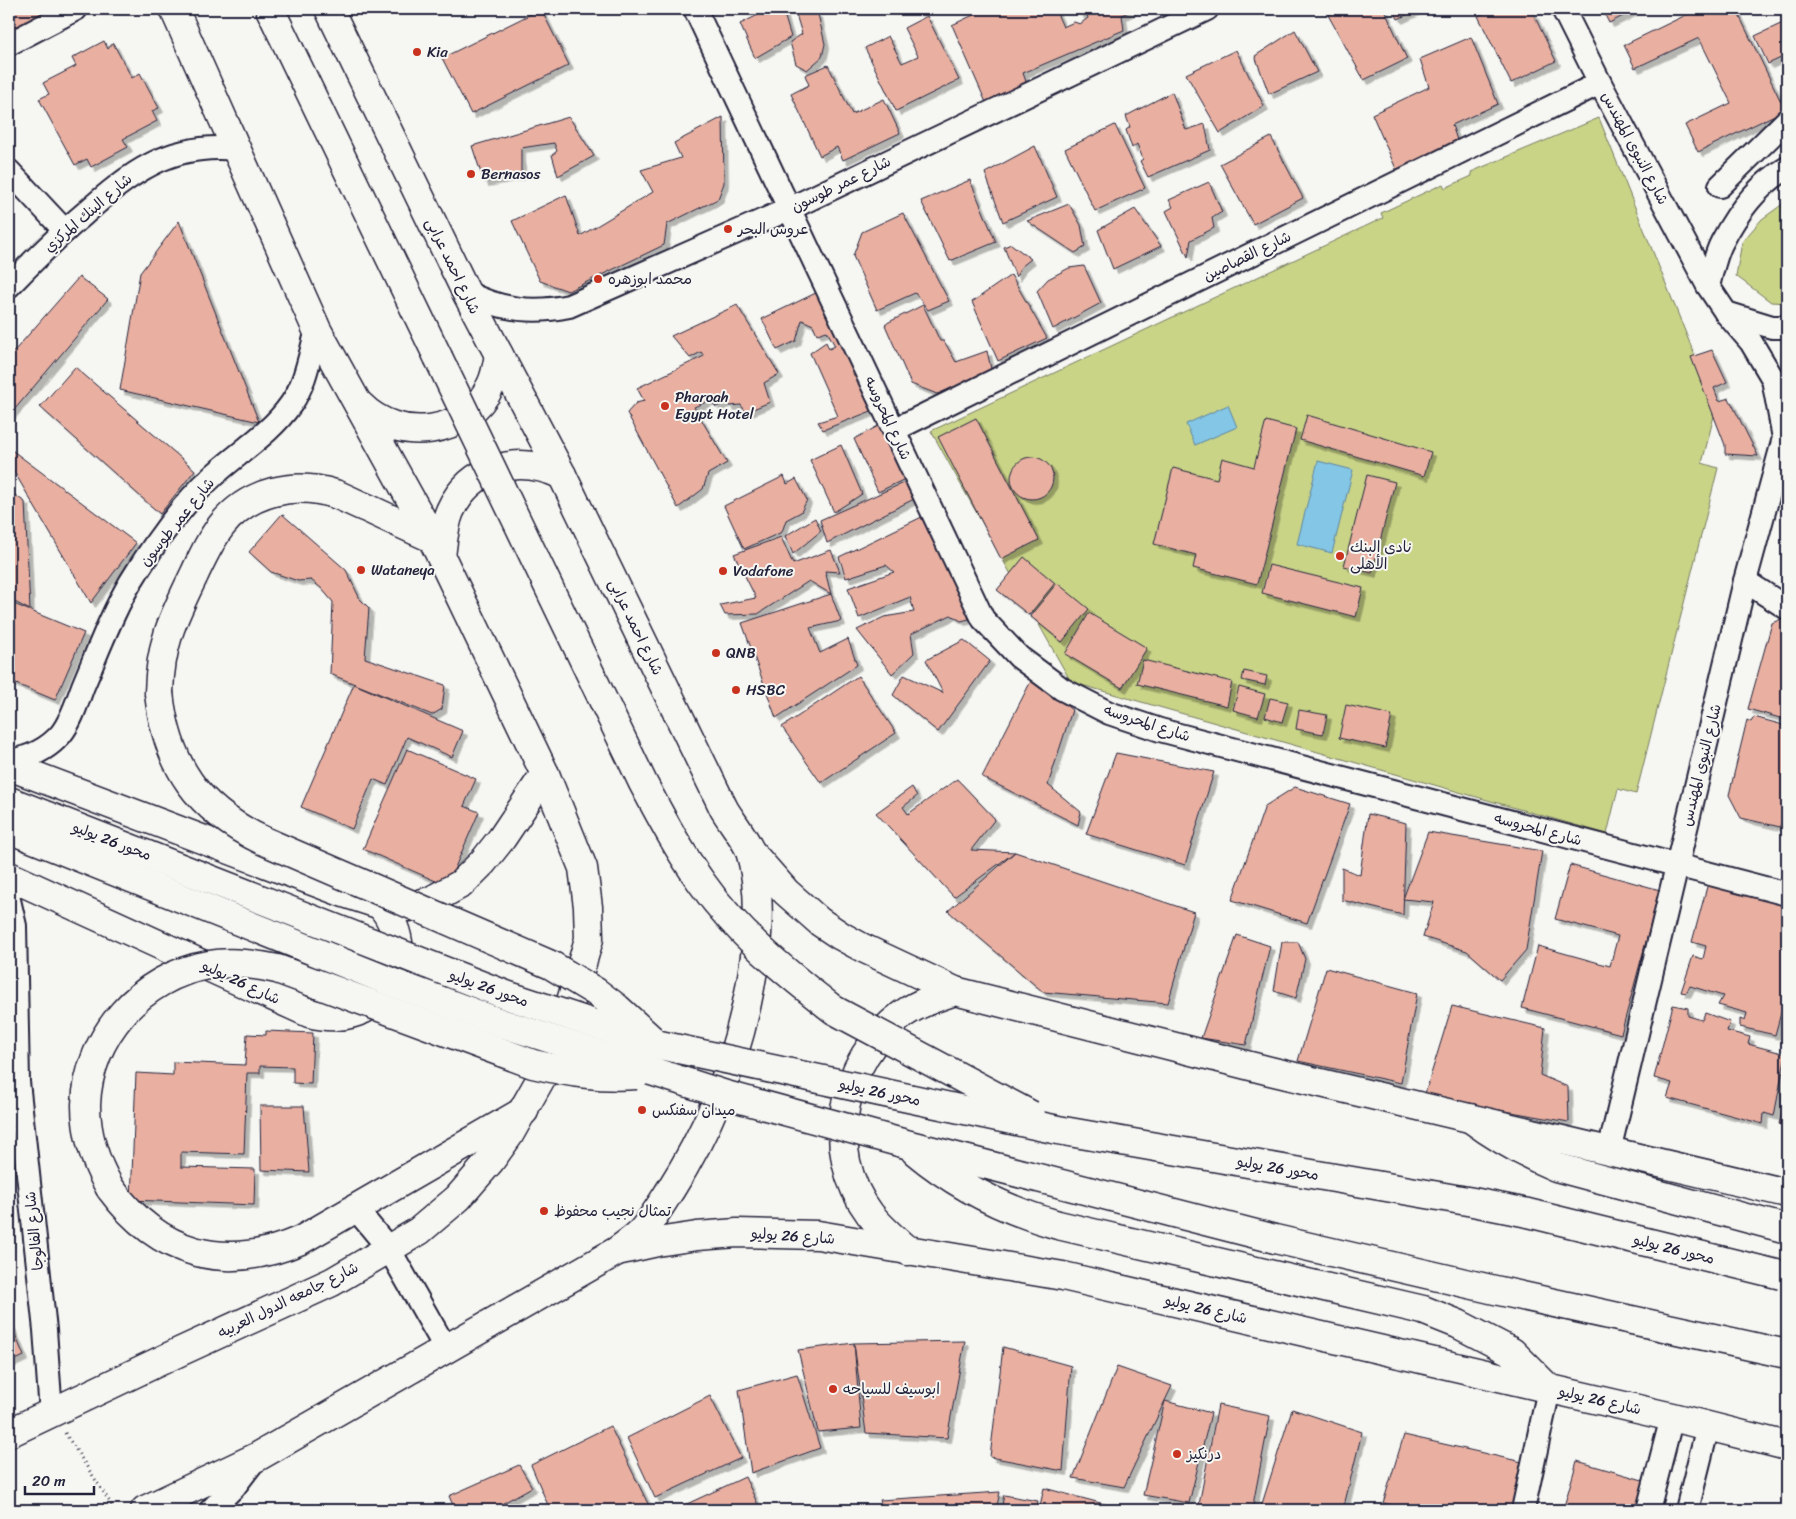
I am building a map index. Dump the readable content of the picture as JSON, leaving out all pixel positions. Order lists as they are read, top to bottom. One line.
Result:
{"streets":{"main road":["شارع احمد عرابى","محور 26 يوليو","شارع 26 يوليو","شارع جامعه الدول العربيه"],"street":["شارع النبوى المهندس","شارع عمر طوسون","شارع البنك المركزي","شارع القصاصين","شارع المحروسه","شارع الفالوجا"]},"crossings":[["شارع النبوى المهندس","شارع القصاصين"],["شارع النبوى المهندس","شارع المحروسه"],["شارع عمر طوسون","شارع احمد عرابى"],["شارع عمر طوسون","شارع المحروسه"],["شارع القصاصين","شارع المحروسه"],["شارع احمد عرابى","شارع 26 يوليو"],["شارع الفالوجا","شارع جامعه الدول العربيه"]],"places":["Kia","Bernasos","عروس البحر","محمد ابوزهره","Pharoah Egypt Hotel","نادى البنك الأهلى","Wataneya","Vodafone","QNB","HSBC","ميدان سفنكس","تمثال نجيب محفوظ","ابوسيف للسياحه","درنكيز"],"scale_bar":"20 m"}
